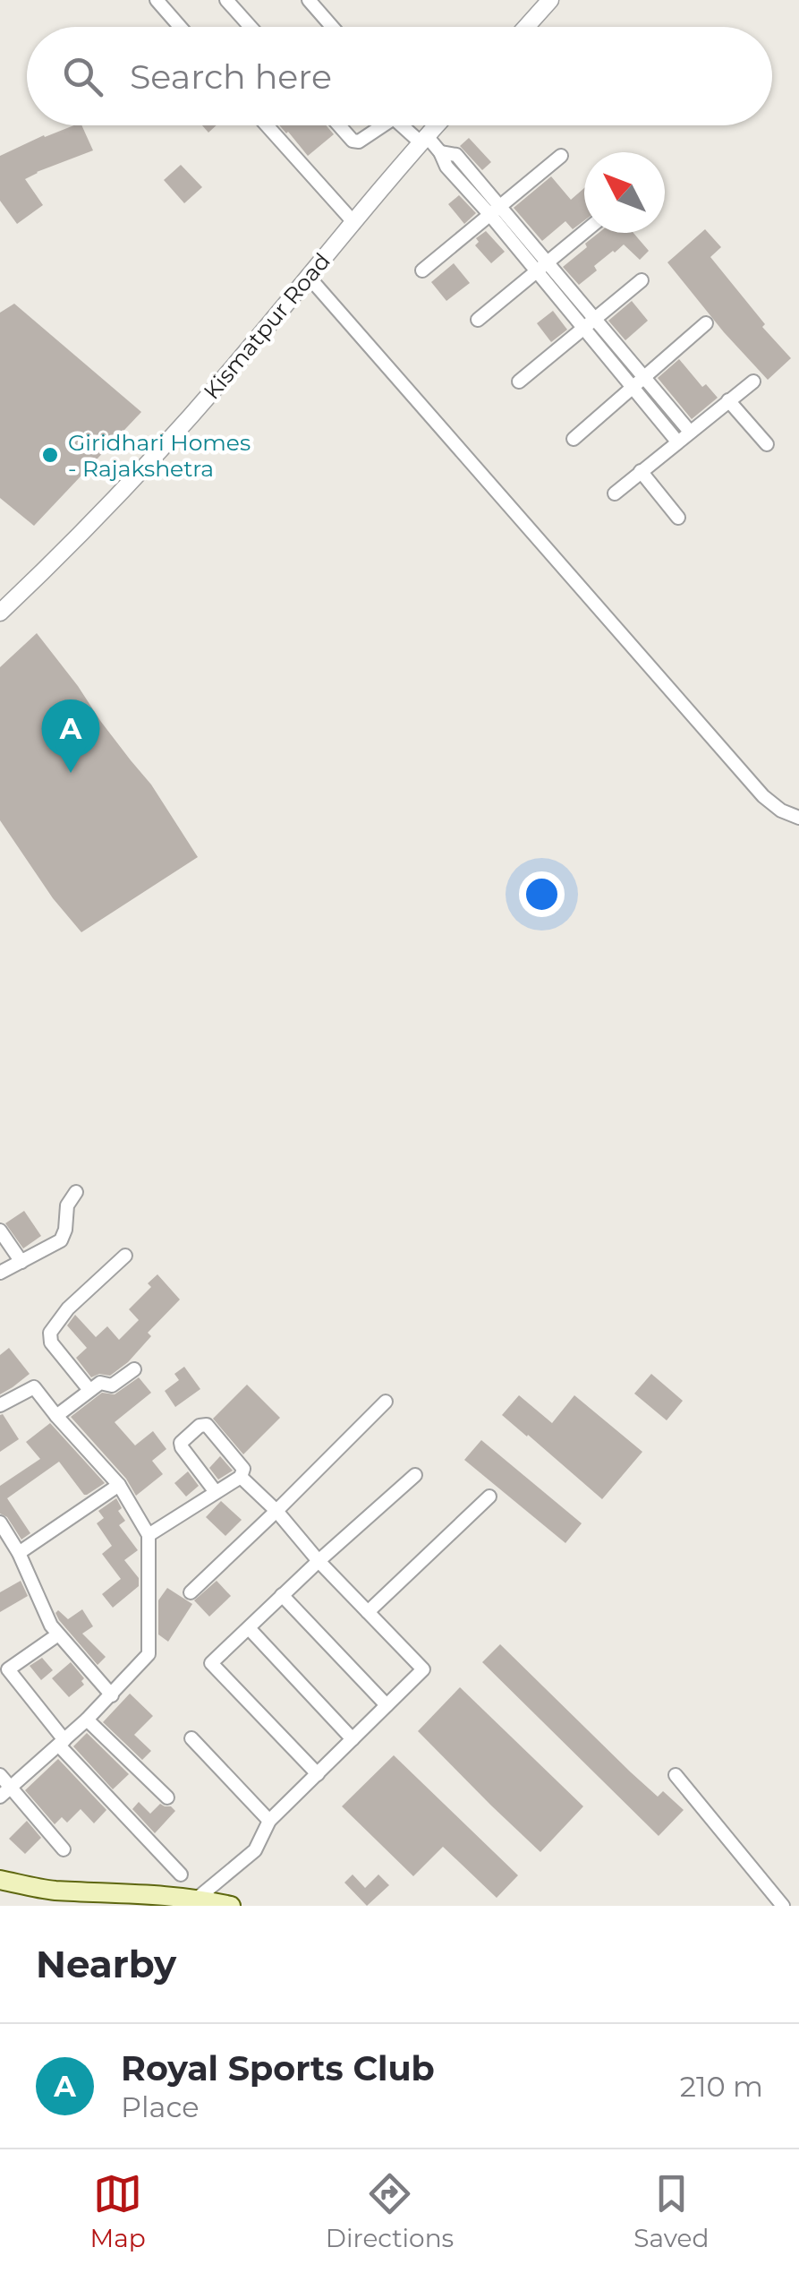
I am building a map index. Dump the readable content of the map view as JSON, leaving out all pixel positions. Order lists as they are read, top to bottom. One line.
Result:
{"streets":{"street":["Kismatpur Road"]},"places":["Giridhari Homes - Rajakshetra"],"north":"top left","page":{"search":"Search here","pins":"A","heading":"Nearby","list":[{"mark":"A","name":"Royal Sports Club","note":"Place","value":"210 m"}],"nav":["Map","Directions","Saved"]}}
